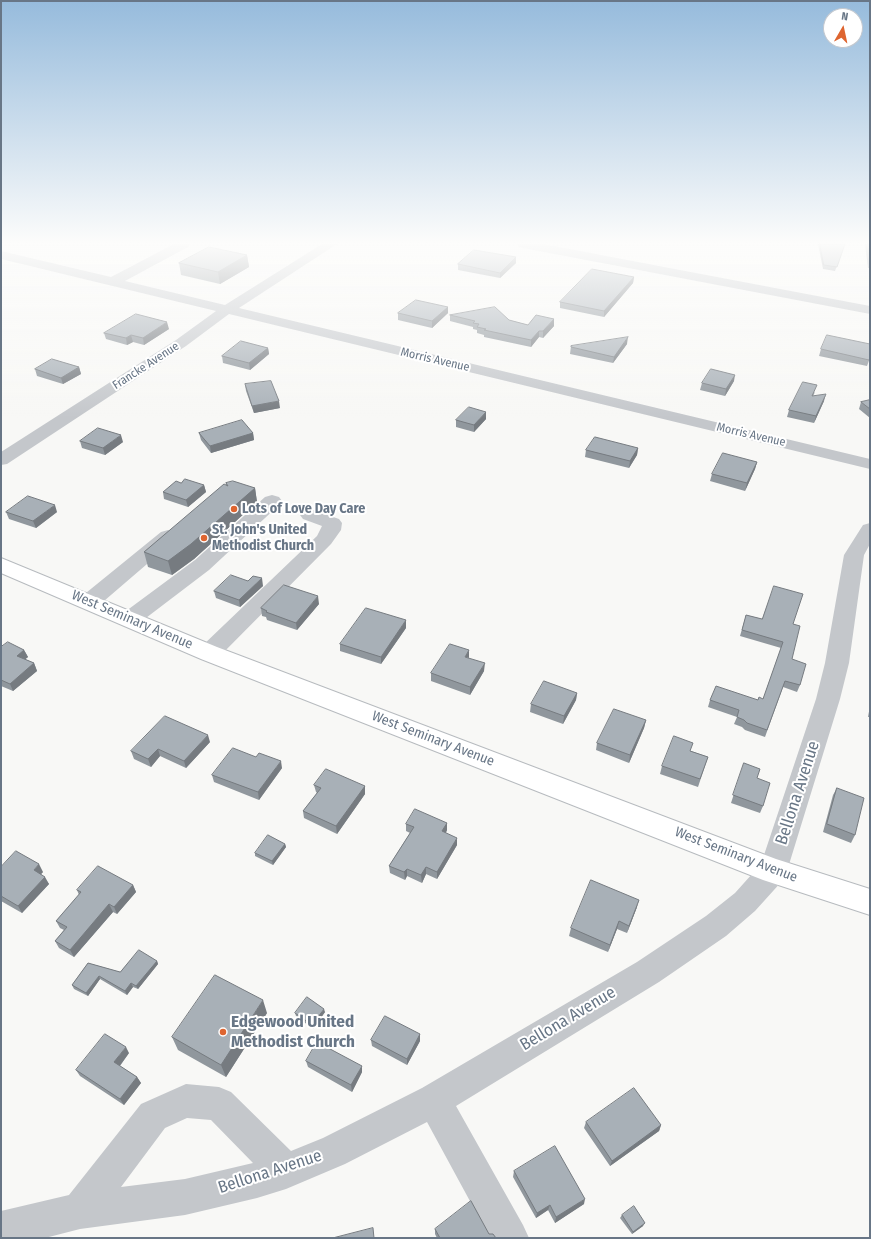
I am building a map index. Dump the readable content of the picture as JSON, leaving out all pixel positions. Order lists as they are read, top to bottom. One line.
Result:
{"streets":{"main road":["West Seminary Avenue"],"street":["Morris Avenue","Francke Avenue","Bellona Avenue"]},"crossings":[["Morris Avenue","Francke Avenue"],["West Seminary Avenue","Bellona Avenue"]],"places":["Lots of Love Day Care","St. John's United Methodist Church","Edgewood United Methodist Church"],"north":"top"}
